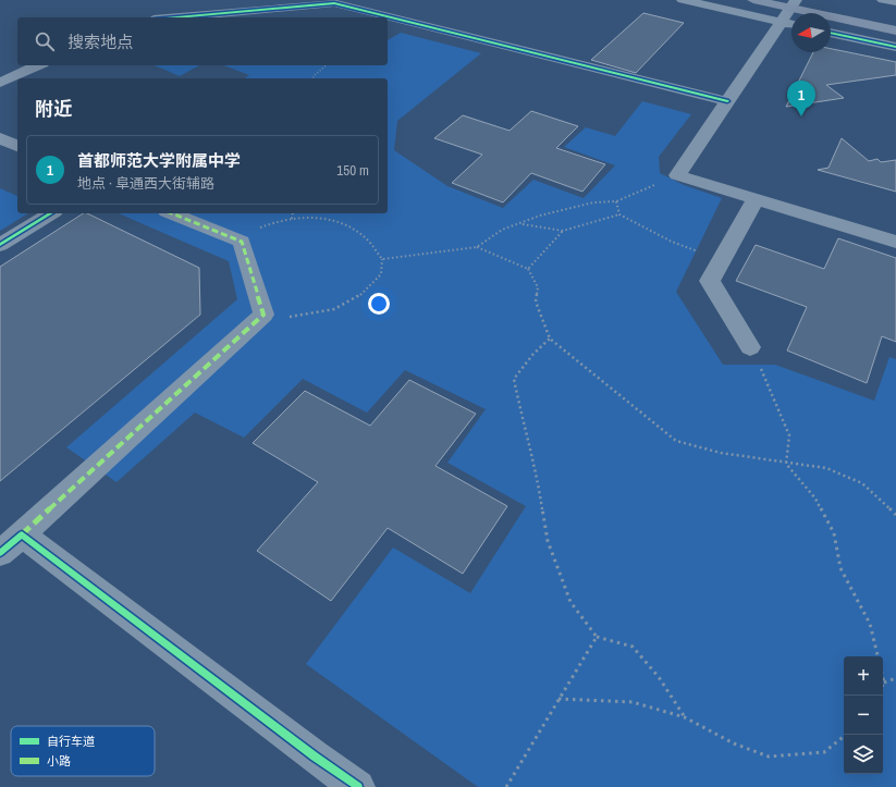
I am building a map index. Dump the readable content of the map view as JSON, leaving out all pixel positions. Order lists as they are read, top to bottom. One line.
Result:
{"legend":["自行车道","小路"],"north":"left","page":{"search":"搜索地点","heading":"附近","pins":"1","list":[{"mark":"1","name":"首都师范大学附属中学","note":"地点 · 阜通西大街辅路","value":"150 m"}],"map_buttons":["+","−"]}}
